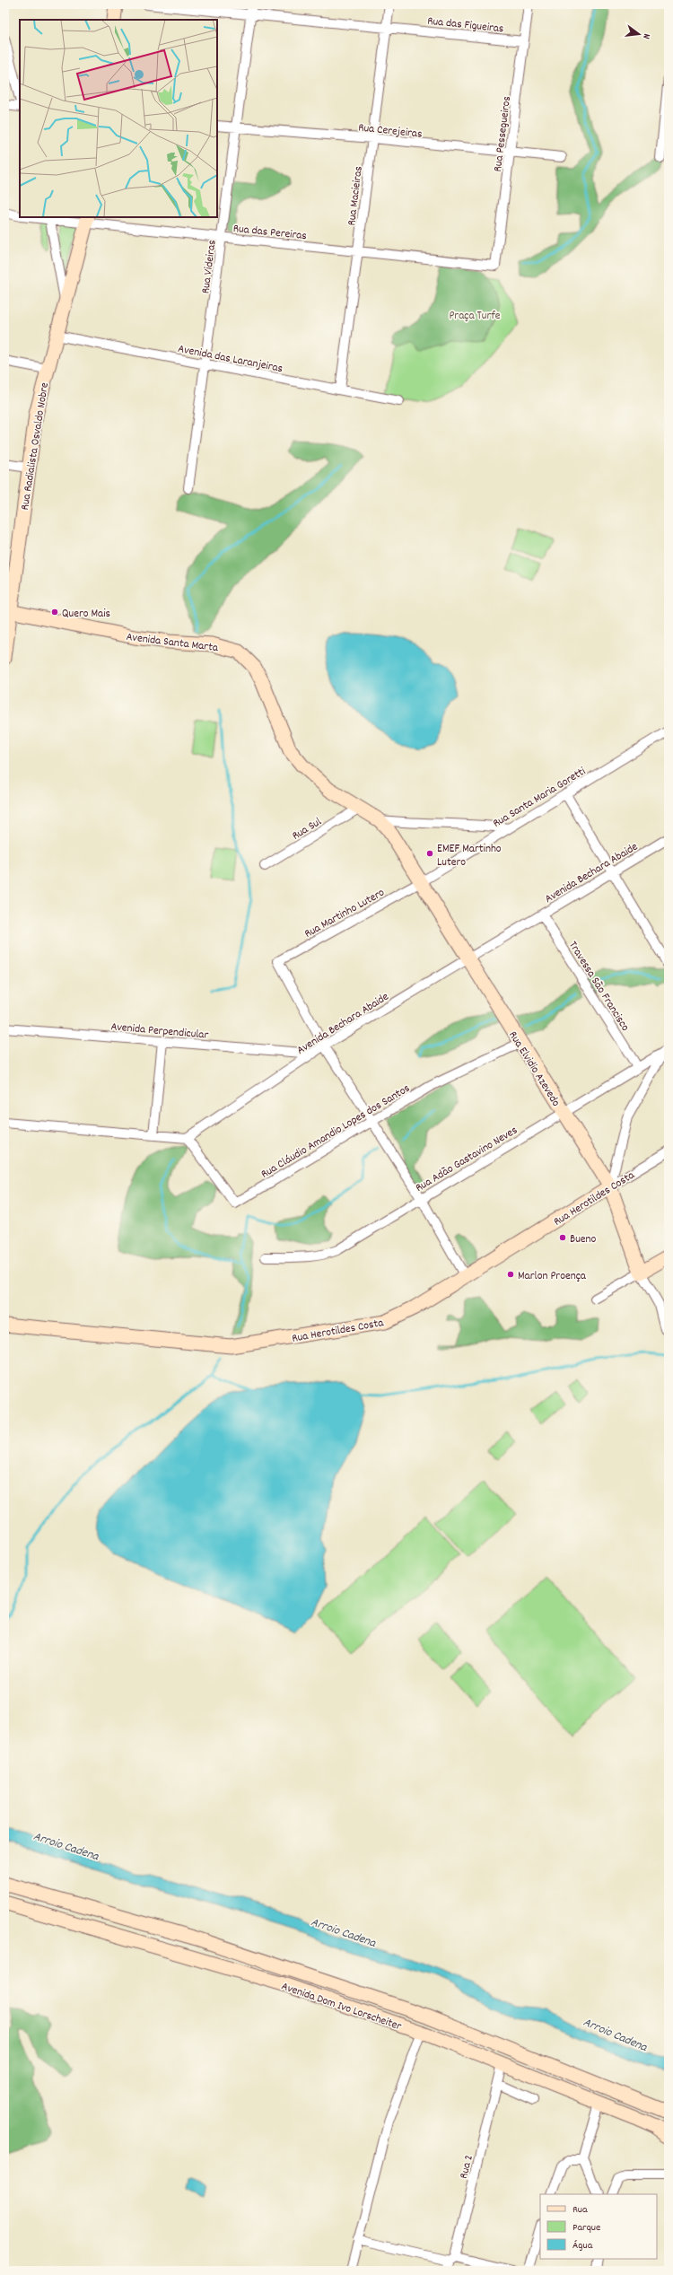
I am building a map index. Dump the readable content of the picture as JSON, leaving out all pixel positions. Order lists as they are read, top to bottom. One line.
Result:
{"streets":{"street":["Rua das Figueiras","Rua Cerejeiras","Rua Pessegueiros","Rua Macieiras","Rua das Pereiras","Rua Videiras","Avenida das Laranjeiras","Rua Radialista Osvaldo Nobre","Avenida Santa Marta","Rua Santa Maria Goretti","Rua Sul","Avenida Bechara Abaide","Rua Martinho Lutero","Travessa São Francisco","Avenida Perpendicular","Rua Elvidio Azevedo","Rua Cláudio Amandio Lopes dos Santos","Rua Adão Gastavino Neves","Rua Herotildes Costa","Avenida Dom Ivo Lorscheiter","Rua 2"]},"crossings":[["Rua das Figueiras","Rua Pessegueiros"],["Rua das Figueiras","Rua Macieiras"],["Rua das Figueiras","Rua Videiras"],["Rua Cerejeiras","Rua Pessegueiros"],["Rua Cerejeiras","Rua Macieiras"],["Rua Cerejeiras","Rua Videiras"],["Rua Pessegueiros","Rua das Pereiras"],["Rua Macieiras","Rua das Pereiras"],["Rua Macieiras","Avenida das Laranjeiras"],["Rua das Pereiras","Rua Videiras"],["Rua das Pereiras","Rua Radialista Osvaldo Nobre"],["Rua Videiras","Avenida das Laranjeiras"],["Avenida das Laranjeiras","Rua Radialista Osvaldo Nobre"],["Rua Radialista Osvaldo Nobre","Avenida Santa Marta"],["Avenida Santa Marta","Rua Sul"],["Avenida Santa Marta","Rua Elvidio Azevedo"],["Rua Santa Maria Goretti","Rua Martinho Lutero"],["Rua Santa Maria Goretti","Rua Elvidio Azevedo"],["Avenida Bechara Abaide","Rua Martinho Lutero"],["Avenida Bechara Abaide","Travessa São Francisco"],["Avenida Bechara Abaide","Avenida Perpendicular"],["Avenida Bechara Abaide","Rua Elvidio Azevedo"],["Avenida Bechara Abaide","Rua Cláudio Amandio Lopes dos Santos"],["Rua Martinho Lutero","Rua Elvidio Azevedo"],["Travessa São Francisco","Rua Adão Gastavino Neves"],["Rua Elvidio Azevedo","Rua Cláudio Amandio Lopes dos Santos"],["Rua Elvidio Azevedo","Rua Adão Gastavino Neves"],["Rua Elvidio Azevedo","Rua Herotildes Costa"],["Avenida Dom Ivo Lorscheiter","Rua 2"]],"water":["Arroio Cadena"],"parks":["Praça Turfe"],"places":["Quero Mais","EMEF Martinho Lutero","Bueno","Marlon Proença"],"legend":["Rua","Parque","Água"],"north":"right"}
